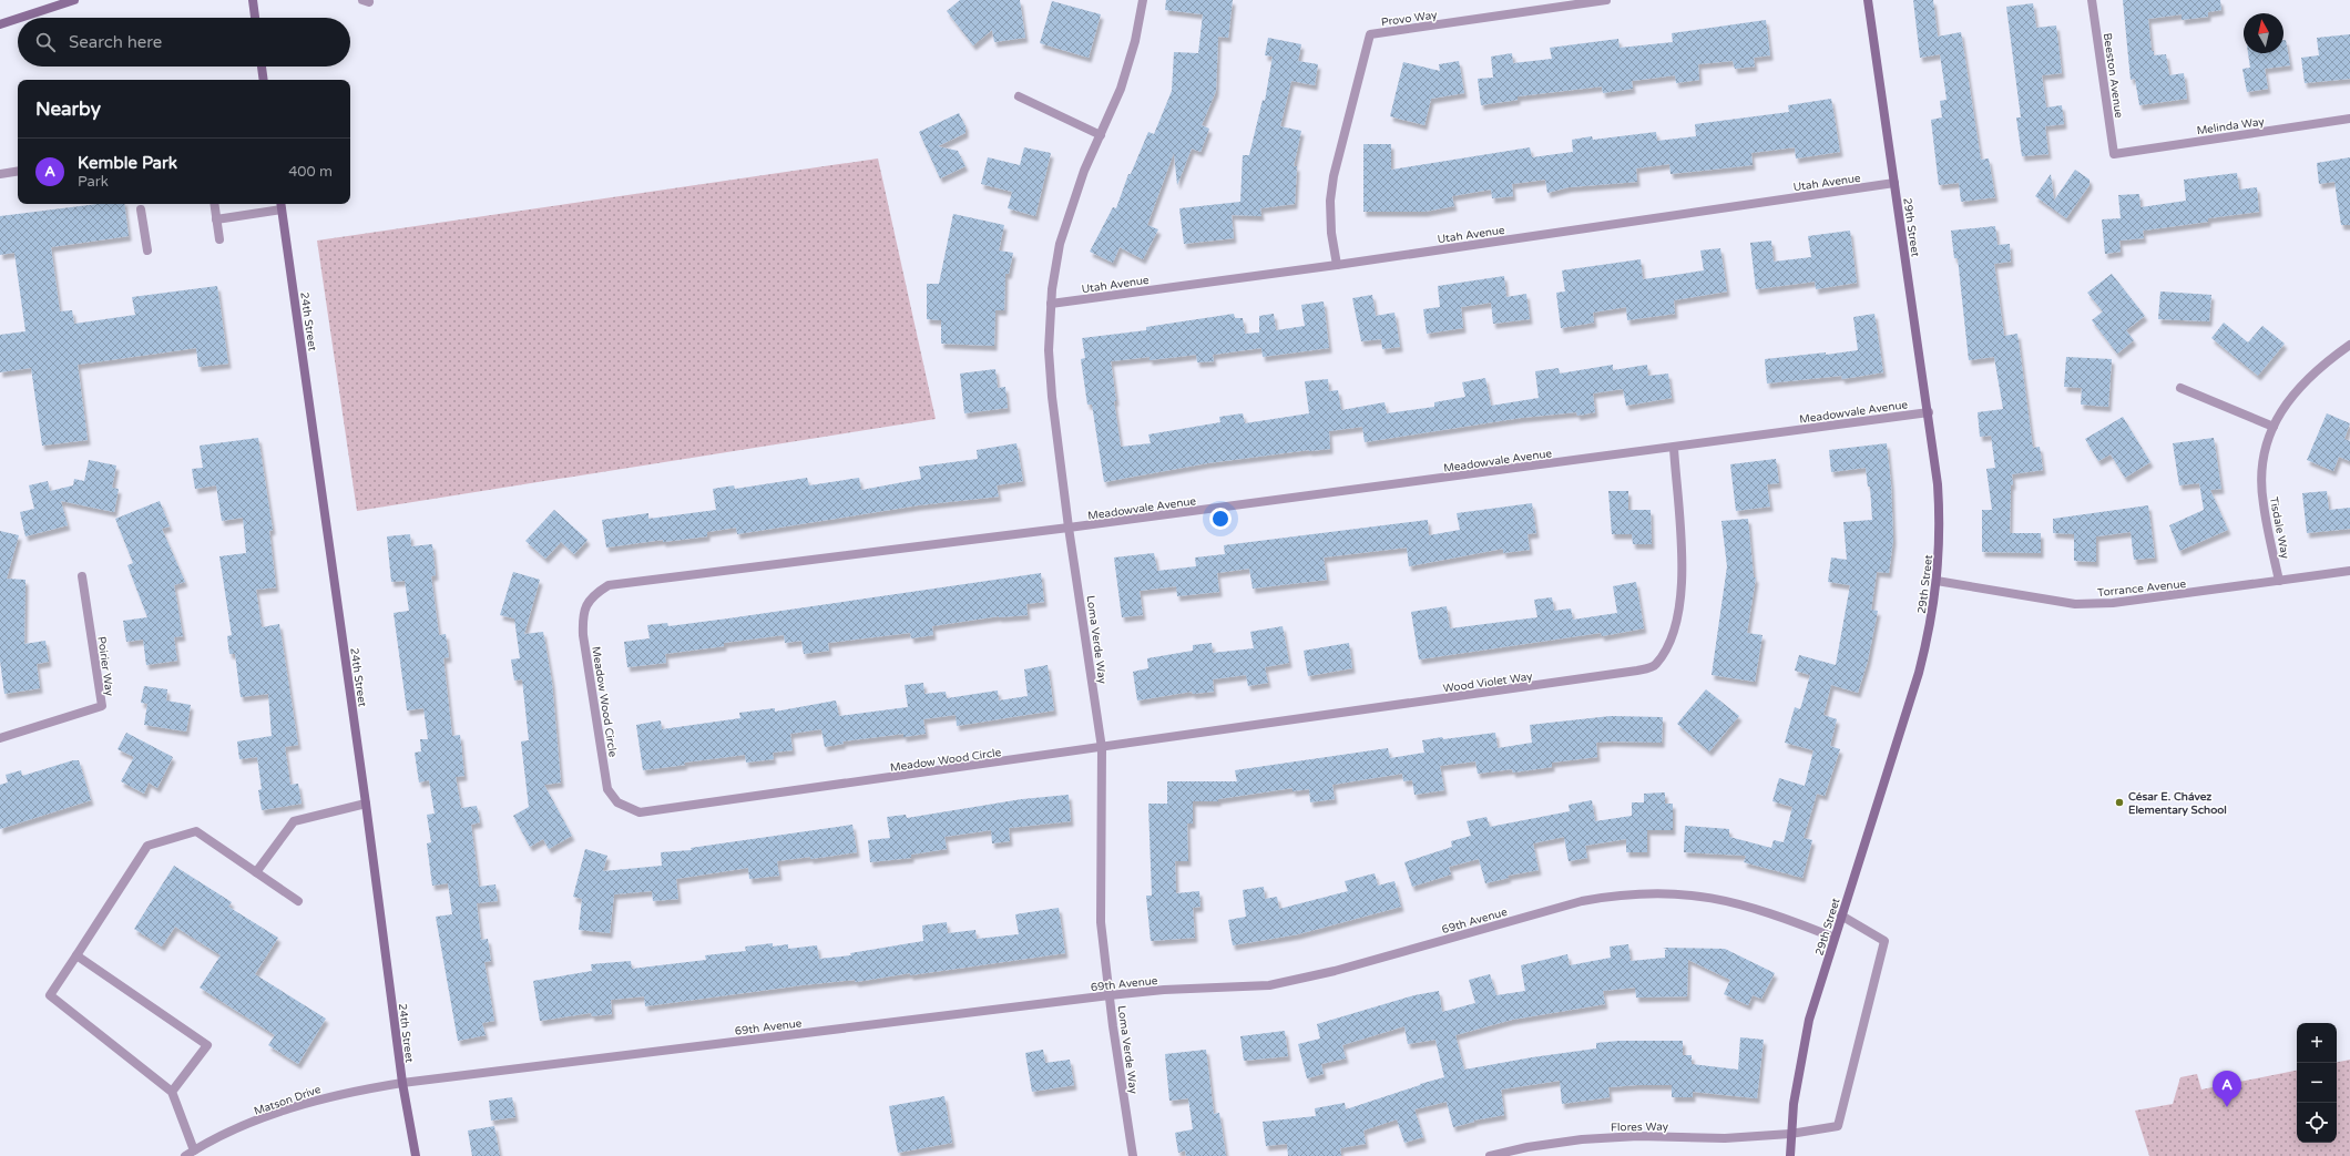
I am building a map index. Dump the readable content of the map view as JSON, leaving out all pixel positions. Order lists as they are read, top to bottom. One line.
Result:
{"streets":{"street":["Provo Way","Beeston Avenue","Melinda Way","Utah Avenue","29th Street","24th Street","Meadowvale Avenue","Tisdale Way","Torrance Avenue","Loma Verde Way","Poirier Way","Wood Violet Way","Meadow Wood Circle","69th Avenue","Matson Drive","Flores Way"]},"crossings":[["Provo Way","Utah Avenue"],["Beeston Avenue","Melinda Way"],["Utah Avenue","29th Street"],["Utah Avenue","Loma Verde Way"],["29th Street","Meadowvale Avenue"],["29th Street","Torrance Avenue"],["29th Street","69th Avenue"],["29th Street","Flores Way"],["24th Street","69th Avenue"],["24th Street","Matson Drive"],["Meadowvale Avenue","Loma Verde Way"],["Meadowvale Avenue","Wood Violet Way"],["Meadowvale Avenue","Meadow Wood Circle"],["Tisdale Way","Torrance Avenue"],["Loma Verde Way","Wood Violet Way"],["Loma Verde Way","Meadow Wood Circle"],["Loma Verde Way","69th Avenue"],["Wood Violet Way","Meadow Wood Circle"],["69th Avenue","Matson Drive"]],"places":["César E. Chávez Elementary School"],"north":"top","page":{"search":"Search here","heading":"Nearby","list":[{"mark":"A","name":"Kemble Park","note":"Park","value":"400 m"}],"map_buttons":["+","−"],"pins":"A"}}
